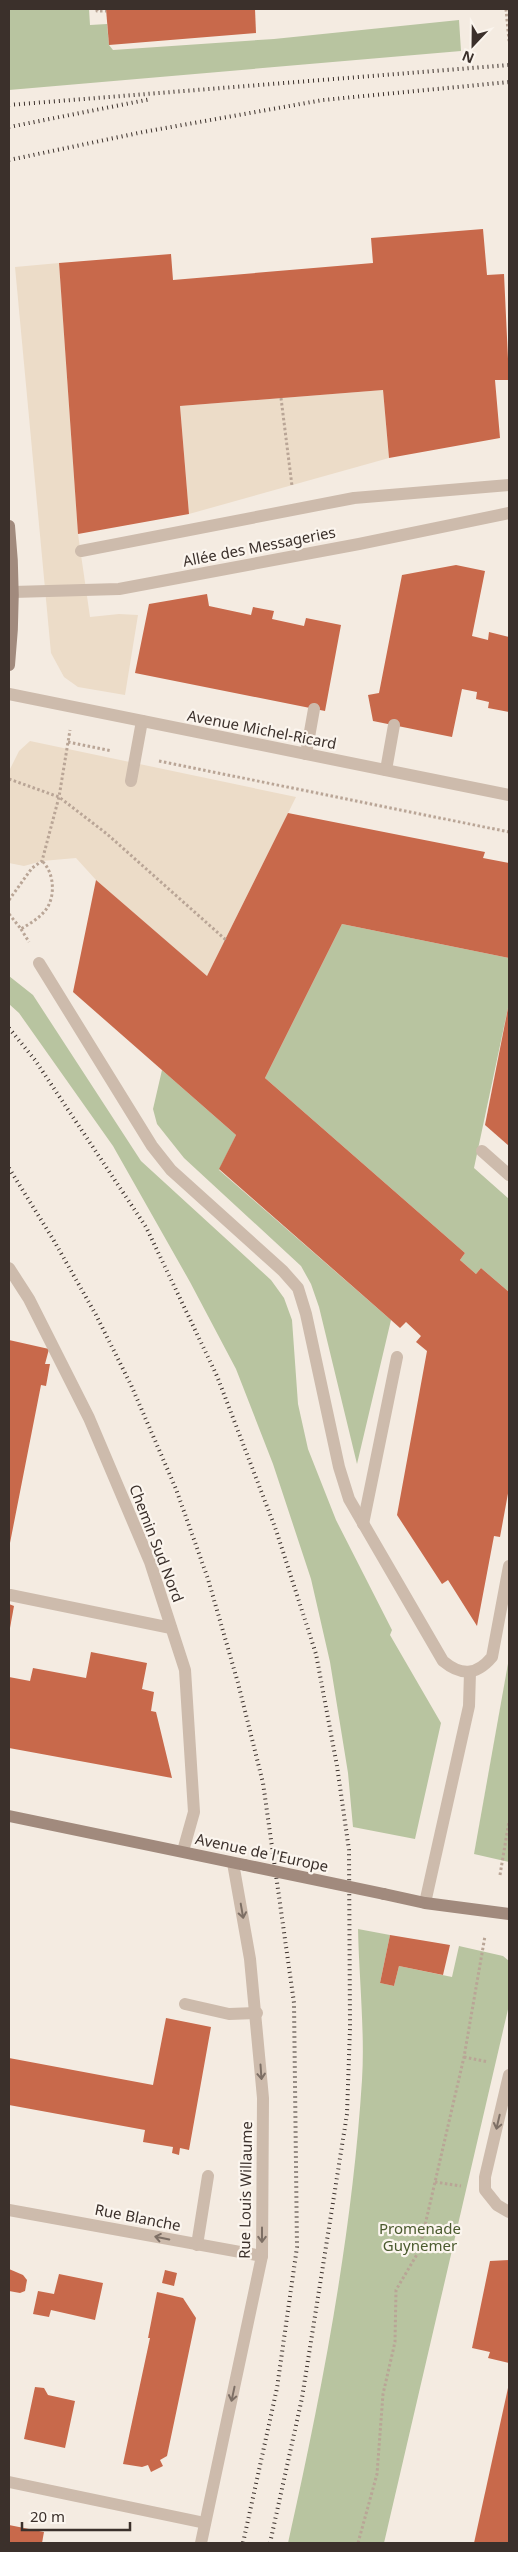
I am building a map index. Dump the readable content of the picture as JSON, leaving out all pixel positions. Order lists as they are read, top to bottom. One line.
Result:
{"streets":{"main road":["Avenue de l'Europe"],"street":["Allée des Messageries","Avenue Michel-Ricard","Chemin Sud Nord","Rue Louis Willaume","Rue Blanche"]},"crossings":[["Chemin Sud Nord","Avenue de l'Europe"],["Avenue de l'Europe","Rue Louis Willaume"],["Rue Louis Willaume","Rue Blanche"]],"one_way":["Rue Louis Willaume","Rue Blanche"],"parks":["Promenade Guynemer"],"scale_bar":"20 m","north":"bottom"}
